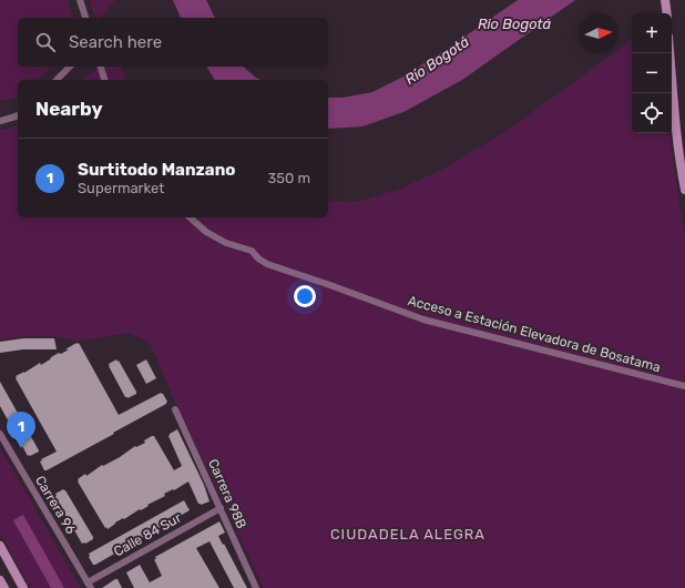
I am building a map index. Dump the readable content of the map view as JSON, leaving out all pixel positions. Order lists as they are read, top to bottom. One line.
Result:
{"streets":{"street":["Acceso a Estación Elevadora de Bosatama","Carrera 98B","Carrera 96","Calle 84 Sur"]},"crossings":[["Carrera 98B","Calle 84 Sur"],["Carrera 96","Calle 84 Sur"]],"districts":["CIUDADELA ALEGRA"],"water":["Rio Bogotá","Río Bogotá"],"north":"right","page":{"map_buttons":["+","−"],"search":"Search here","heading":"Nearby","list":[{"mark":"1","name":"Surtitodo Manzano","note":"Supermarket","value":"350 m"}],"pins":"1"}}
